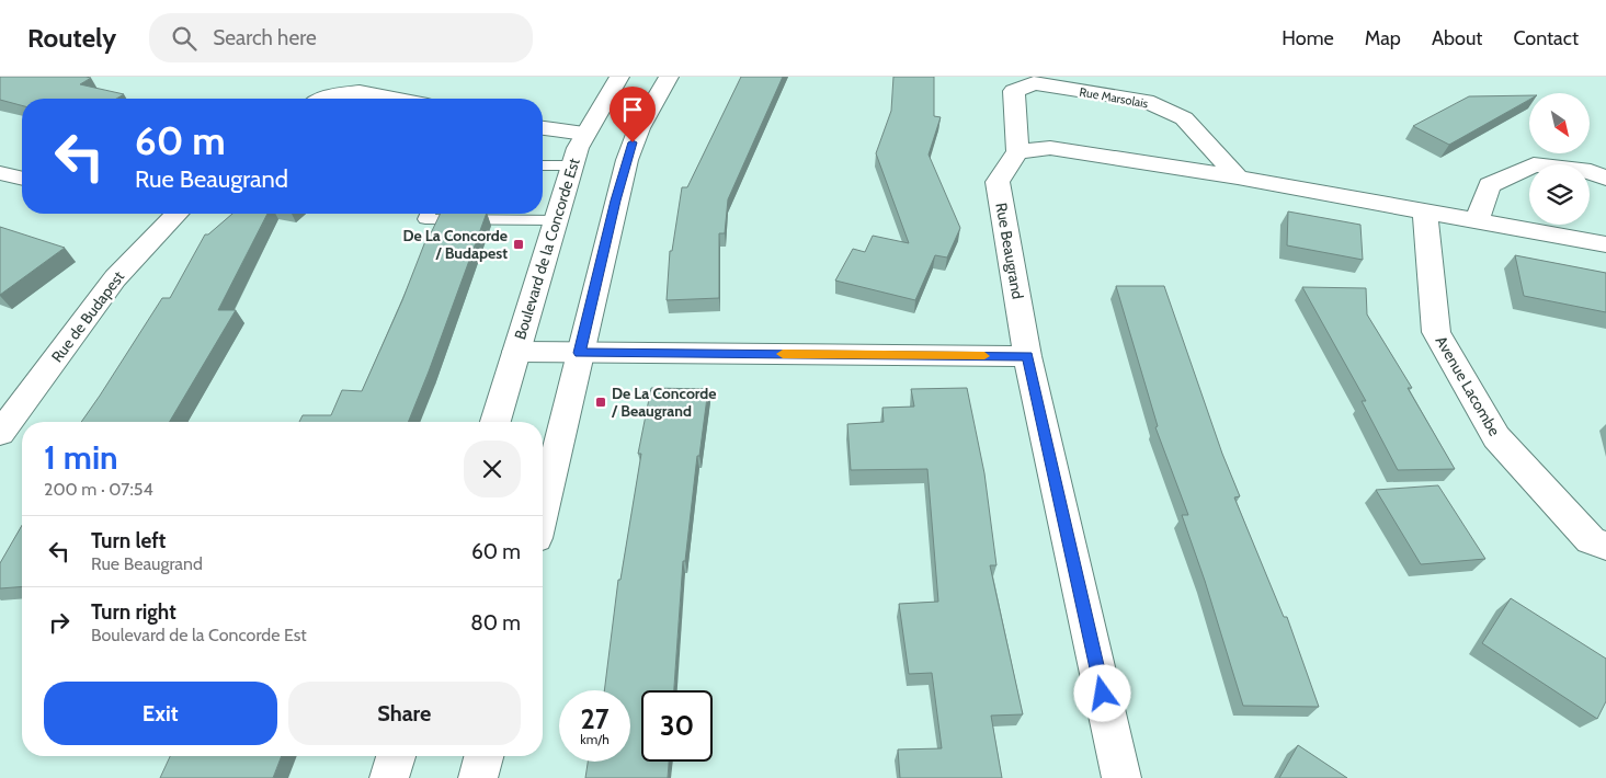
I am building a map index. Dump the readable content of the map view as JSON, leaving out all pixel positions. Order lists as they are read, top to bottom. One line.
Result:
{"streets":{"street":["Rue Marsolais","Boulevard de la Concorde Est","Rue Beaugrand","Rue de Budapest","Avenue Lacombe"]},"crossings":[["Rue Marsolais","Rue Beaugrand"]],"places":{"transit":["De La Concorde / Budapest","De La Concorde / Beaugrand"]},"north":"bottom right","page":{"header":"Routely","search":"Search here","nav":["Home","Map","About","Contact"],"turn":["60 m","Rue Beaugrand"],"heading":["1 min","200 m · 07:54"],"list":[{"name":"Turn left","note":"Rue Beaugrand","value":"60 m"},{"name":"Turn right","note":"Boulevard de la Concorde Est","value":"80 m"}],"buttons":["Exit","Share"],"speed":"27 km/h","limit":"30"}}
